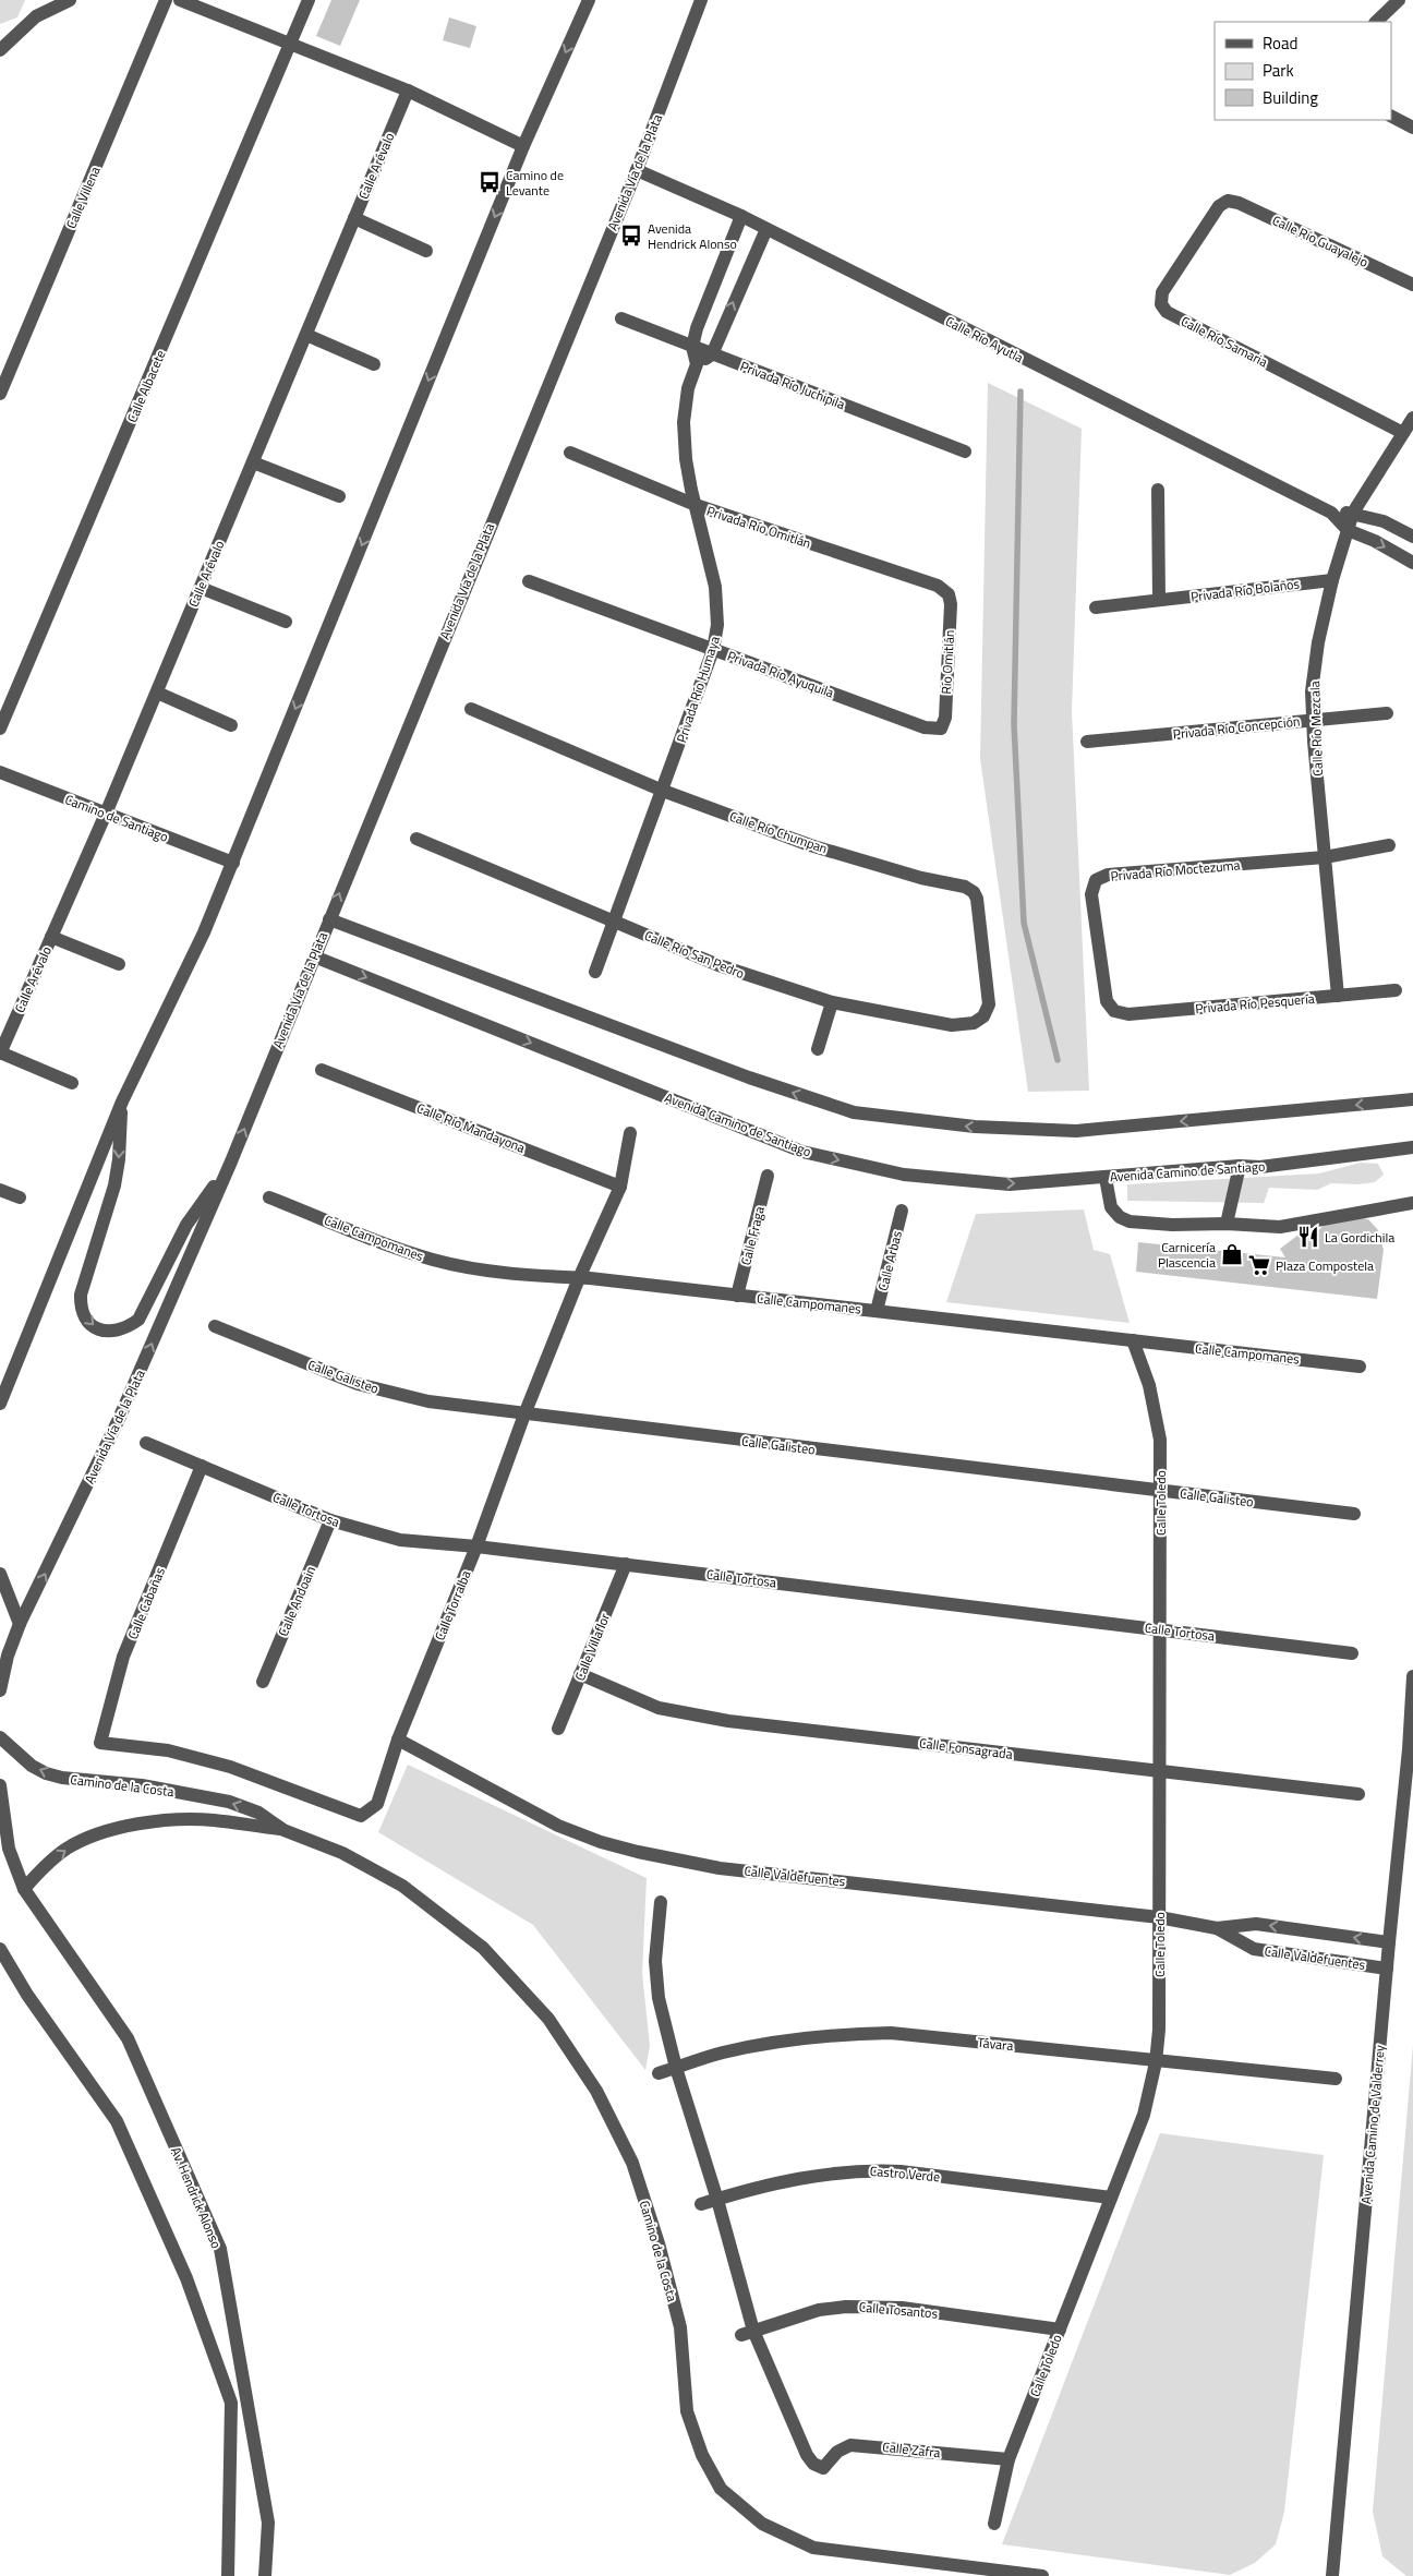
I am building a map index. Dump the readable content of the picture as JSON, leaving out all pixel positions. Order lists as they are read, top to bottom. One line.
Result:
{"streets":{"street":["Calle Arévalo","Avenida Vía de la Plata","Calle Villena","Calle Río Guayalejo","Calle Río Ayutla","Calle Río Samaria","Privada Río Juchipila","Calle Albacete","Privada Río Omitlán","Privada Río Bolaños","Río Omitlán","Privada Río Ayuquila","Privada Río Humaya","Privada Río Concepción","Calle Río Mezcala","Camino de Santiago","Calle Río Chumpan","Privada Río Moctezuma","Calle Río San Pedro","Privada Río Pesquería","Avenida Camino de Santiago","Calle Río Mandayona","Calle Fraga","Calle Campomanes","Calle Arbas","Calle Galisteo","Calle Toledo","Calle Tortosa","Calle Andoain","Calle Cabañas","Calle Torralba","Calle Villaflor","Calle Fonsagrada","Camino de la Costa","Calle Valdefuentes","Távara","Avenida Camino de Valderrey","Castro Verde","Av. Hendrick Alonso","Calle Tosantos","Calle Zafra"]},"crossings":[["Calle Arévalo","Camino de Santiago"],["Avenida Vía de la Plata","Calle Río Ayutla"],["Avenida Vía de la Plata","Camino de Santiago"],["Avenida Vía de la Plata","Avenida Camino de Santiago"],["Calle Río Guayalejo","Calle Río Samaria"],["Calle Río Ayutla","Calle Río Mezcala"],["Calle Río Samaria","Calle Río Mezcala"],["Privada Río Omitlán","Río Omitlán"],["Privada Río Omitlán","Privada Río Humaya"],["Privada Río Bolaños","Calle Río Mezcala"],["Río Omitlán","Privada Río Ayuquila"],["Privada Río Ayuquila","Privada Río Humaya"],["Privada Río Humaya","Calle Río Chumpan"],["Privada Río Humaya","Calle Río San Pedro"],["Privada Río Concepción","Calle Río Mezcala"],["Calle Río Mezcala","Privada Río Moctezuma"],["Calle Río Mezcala","Privada Río Pesquería"],["Calle Río Chumpan","Calle Río San Pedro"],["Privada Río Moctezuma","Privada Río Pesquería"],["Calle Río Mandayona","Calle Torralba"],["Calle Fraga","Calle Campomanes"],["Calle Campomanes","Calle Arbas"],["Calle Campomanes","Calle Toledo"],["Calle Campomanes","Calle Torralba"],["Calle Galisteo","Calle Toledo"],["Calle Galisteo","Calle Torralba"],["Calle Toledo","Calle Tortosa"],["Calle Toledo","Calle Fonsagrada"],["Calle Toledo","Calle Valdefuentes"],["Calle Toledo","Távara"],["Calle Toledo","Castro Verde"],["Calle Toledo","Calle Tosantos"],["Calle Toledo","Calle Zafra"],["Calle Tortosa","Calle Andoain"],["Calle Tortosa","Calle Cabañas"],["Calle Tortosa","Calle Torralba"],["Calle Tortosa","Calle Villaflor"],["Calle Cabañas","Calle Torralba"],["Calle Torralba","Calle Valdefuentes"],["Calle Villaflor","Calle Fonsagrada"],["Camino de la Costa","Av. Hendrick Alonso"],["Calle Valdefuentes","Avenida Camino de Valderrey"],["Calle Tosantos","Calle Zafra"]],"places":{"bus stop":["Camino de Levante","Avenida Hendrick Alonso"],"restaurant":["La Gordichila"],"shop":["Carnicería Plascencia"],"supermarket":["Plaza Compostela"]},"legend":["Road","Park","Building"]}
